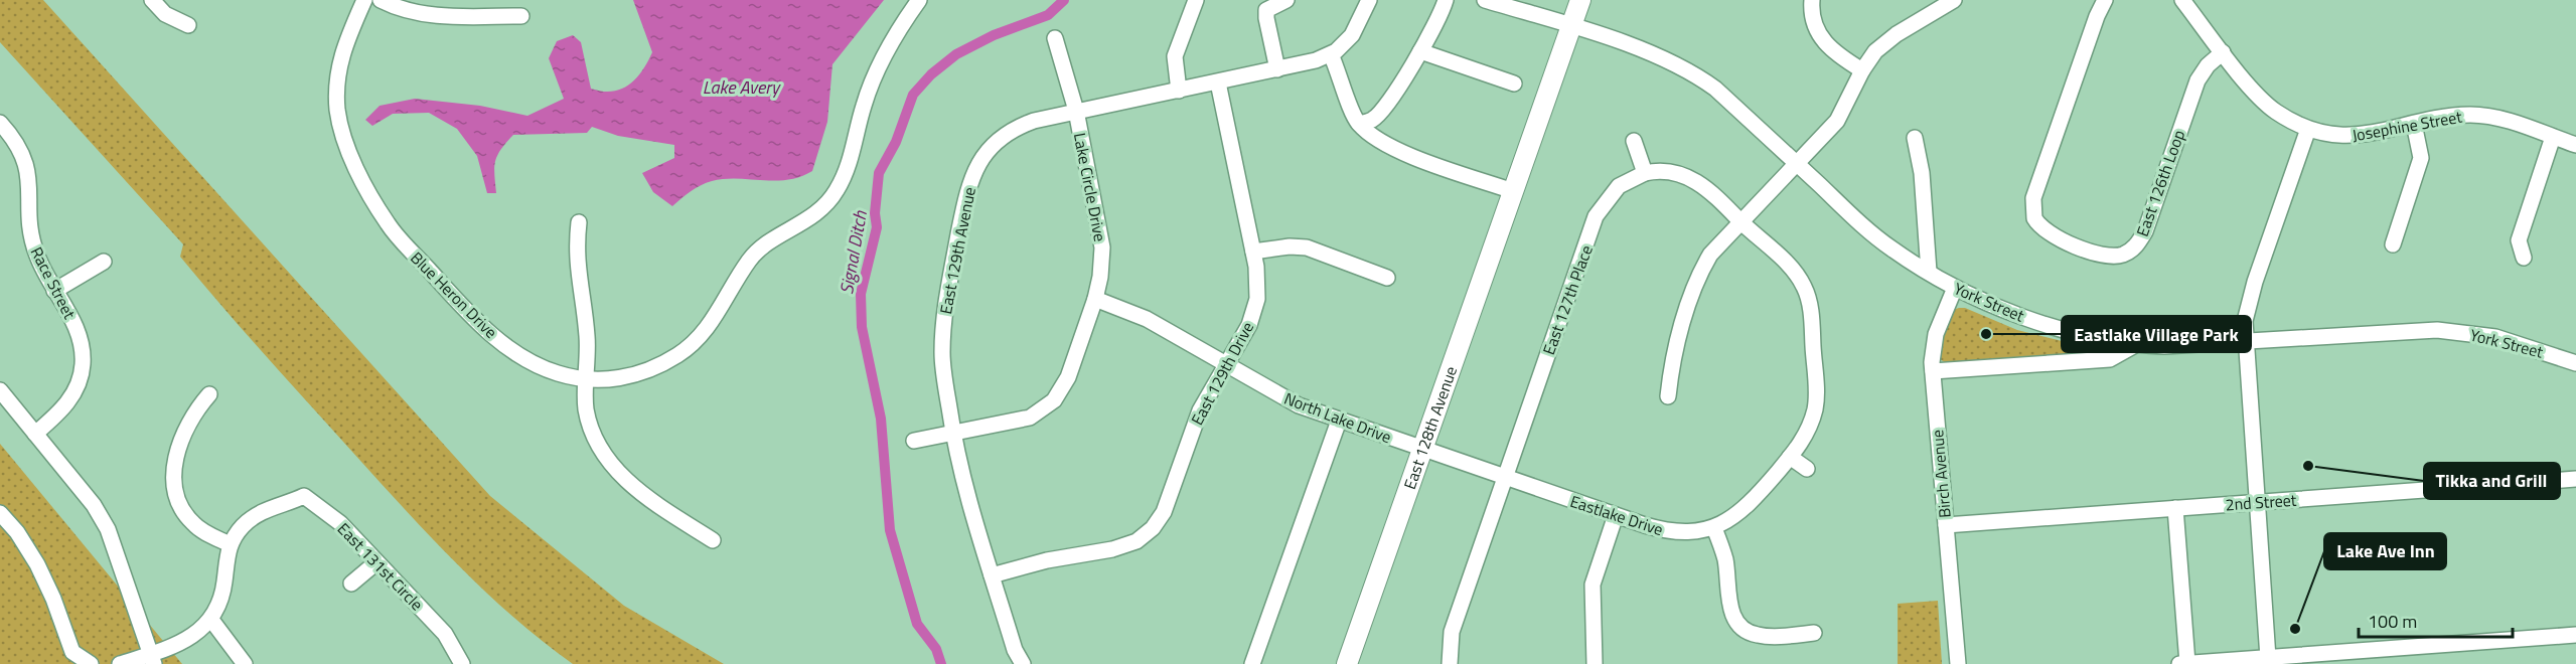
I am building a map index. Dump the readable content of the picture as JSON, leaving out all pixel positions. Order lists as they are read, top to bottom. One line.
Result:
{"streets":{"main road":["East 128th Avenue"],"street":["Josephine Street","East 126th Loop","Lake Circle Drive","East 129th Avenue","Race Street","Blue Heron Drive","East 127th Place","York Street","East 129th Drive","North Lake Drive","Birch Avenue","2nd Street","Eastlake Drive","East 131st Circle"]},"crossings":[["Josephine Street","East 126th Loop"],["Lake Circle Drive","East 129th Avenue"],["Lake Circle Drive","North Lake Drive"],["East 129th Avenue","East 129th Drive"],["East 127th Place","Eastlake Drive"],["York Street","East 128th Avenue"],["York Street","Birch Avenue"],["East 129th Drive","North Lake Drive"],["North Lake Drive","East 128th Avenue"],["North Lake Drive","Eastlake Drive"],["East 128th Avenue","Eastlake Drive"],["Birch Avenue","2nd Street"]],"water":["Lake Avery","Signal Ditch"],"places":["Eastlake Village Park","Tikka and Grill","Lake Ave Inn"],"scale_bar":"100 m"}
